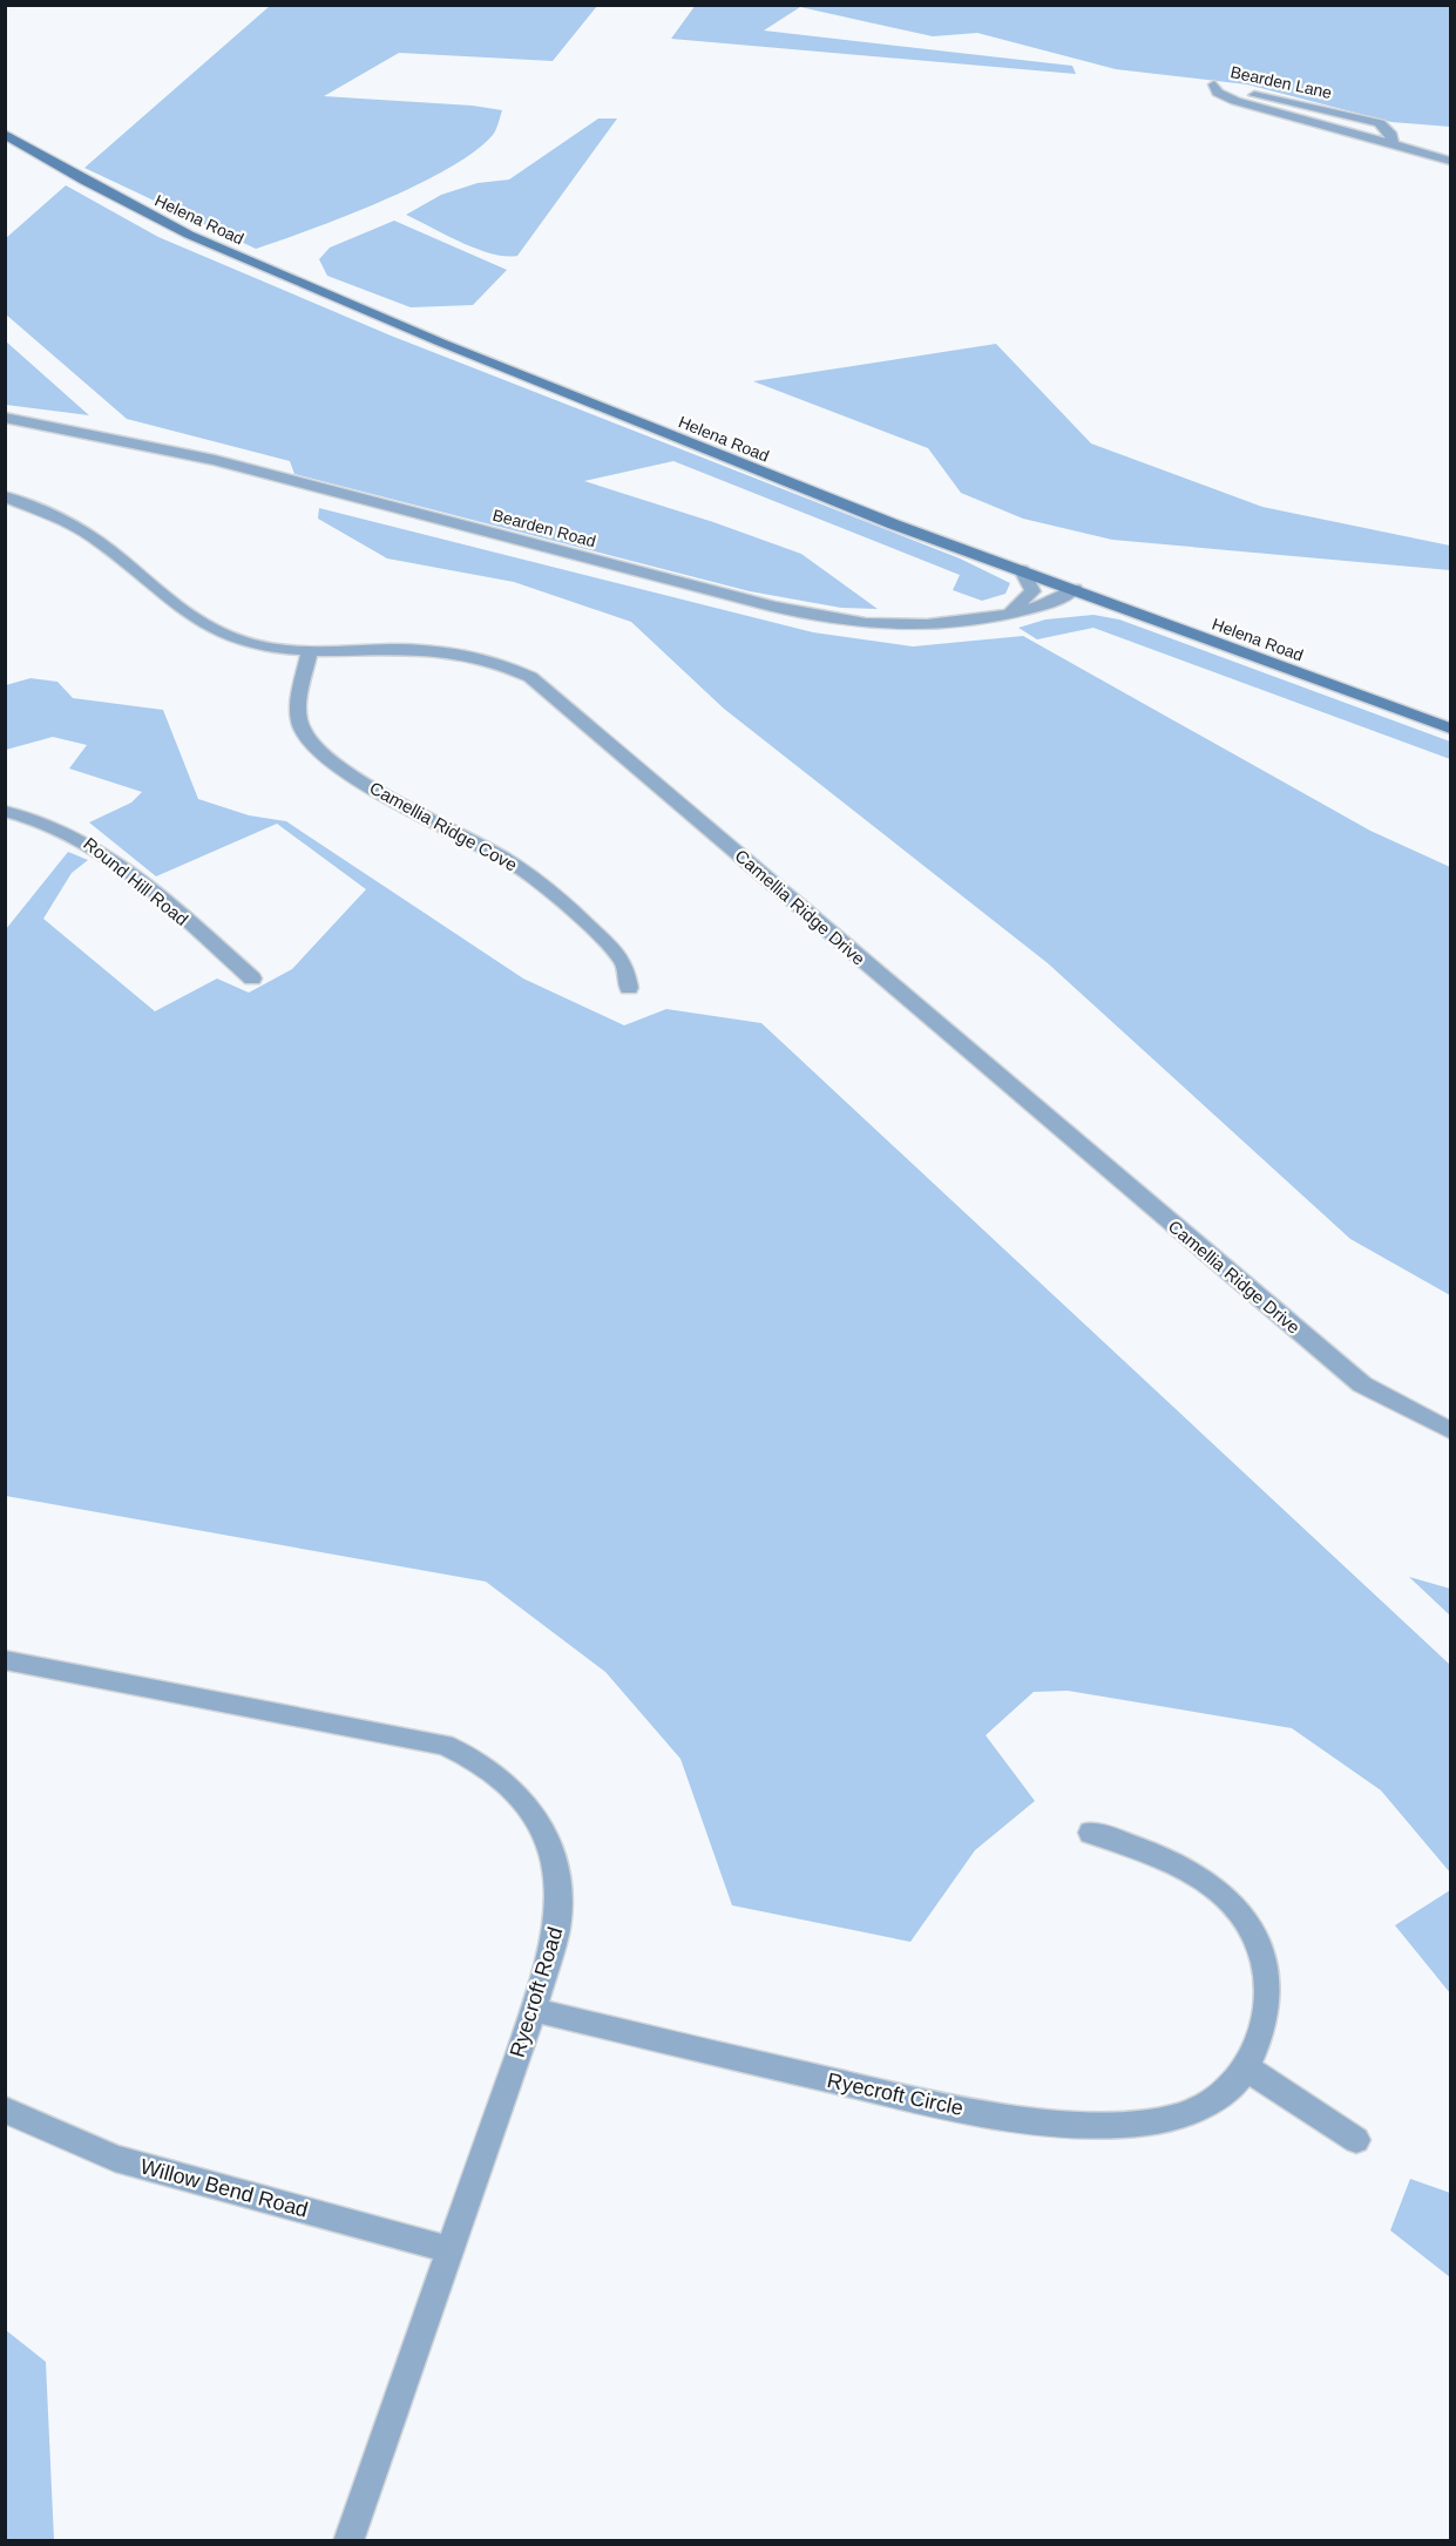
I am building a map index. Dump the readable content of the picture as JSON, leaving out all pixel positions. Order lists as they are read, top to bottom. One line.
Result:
{"streets":{"main road":["Helena Road"],"street":["Bearden Lane","Bearden Road","Camellia Ridge Cove","Round Hill Road","Camellia Ridge Drive","Ryecroft Road","Ryecroft Circle","Willow Bend Road"]},"crossings":[["Helena Road","Bearden Road"],["Camellia Ridge Cove","Camellia Ridge Drive"],["Ryecroft Road","Ryecroft Circle"],["Ryecroft Road","Willow Bend Road"]]}
